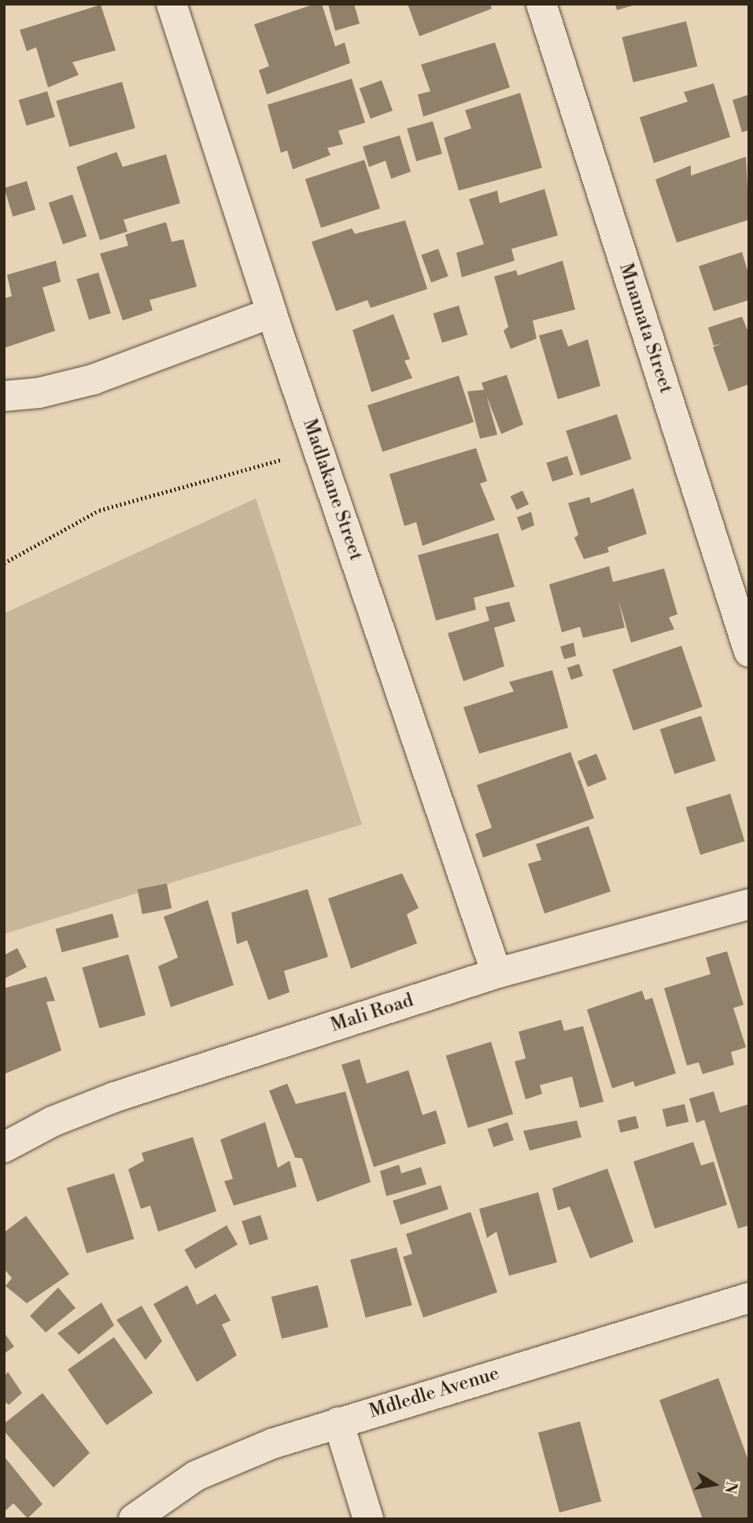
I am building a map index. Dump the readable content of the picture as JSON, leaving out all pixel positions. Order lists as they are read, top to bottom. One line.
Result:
{"streets":{"street":["Mnamata Street","Madlakane Street","Mali Road","Mdledle Avenue"]},"crossings":[["Madlakane Street","Mali Road"]],"north":"right"}
